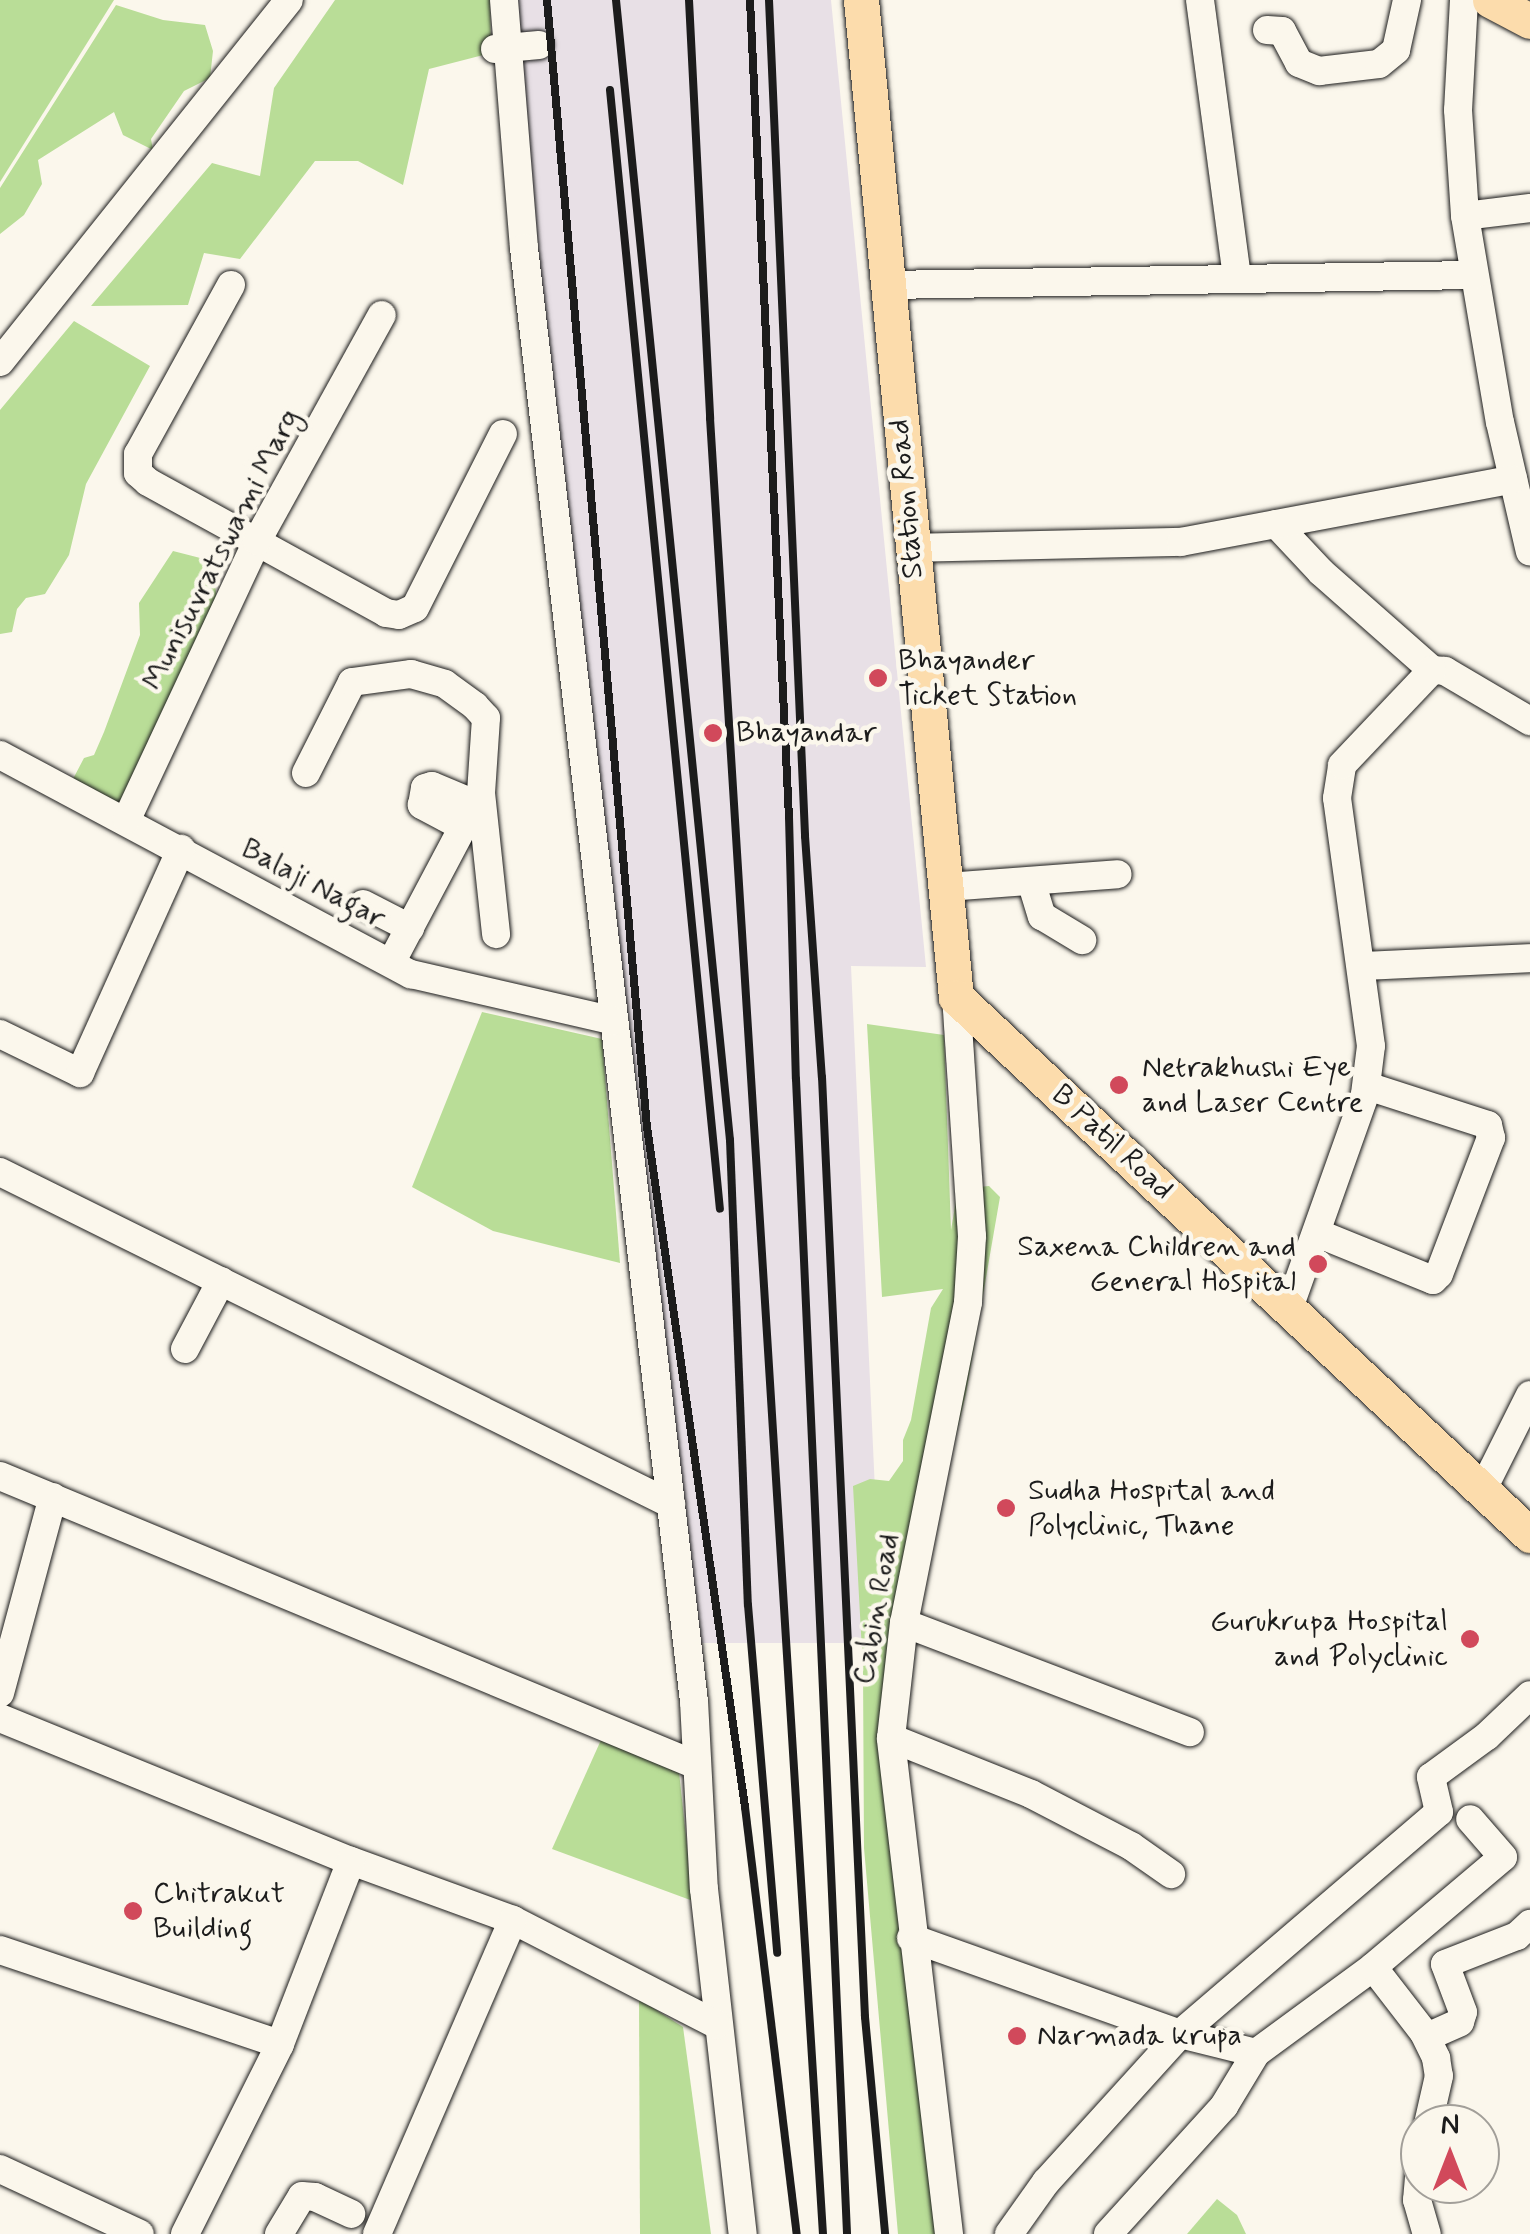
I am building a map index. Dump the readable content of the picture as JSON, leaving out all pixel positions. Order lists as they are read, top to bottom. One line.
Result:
{"streets":{"main road":["Station Road","B Patil Road"],"street":["Munisuvratswami Marg","Balaji Nagar","Cabin Road"]},"crossings":[["Station Road","B Patil Road"],["Station Road","Cabin Road"],["Munisuvratswami Marg","Balaji Nagar"],["B Patil Road","Cabin Road"]],"places":["Bhayander Ticket Station","Bhayandar","Netrakhushi Eye and Laser Centre","Saxena Children and General Hospital","Sudha Hospital and Polyclinic, Thane","Gurukrupa Hospital and Polyclinic","Chitrakut Building","Narmada krupa"],"north":"top"}
